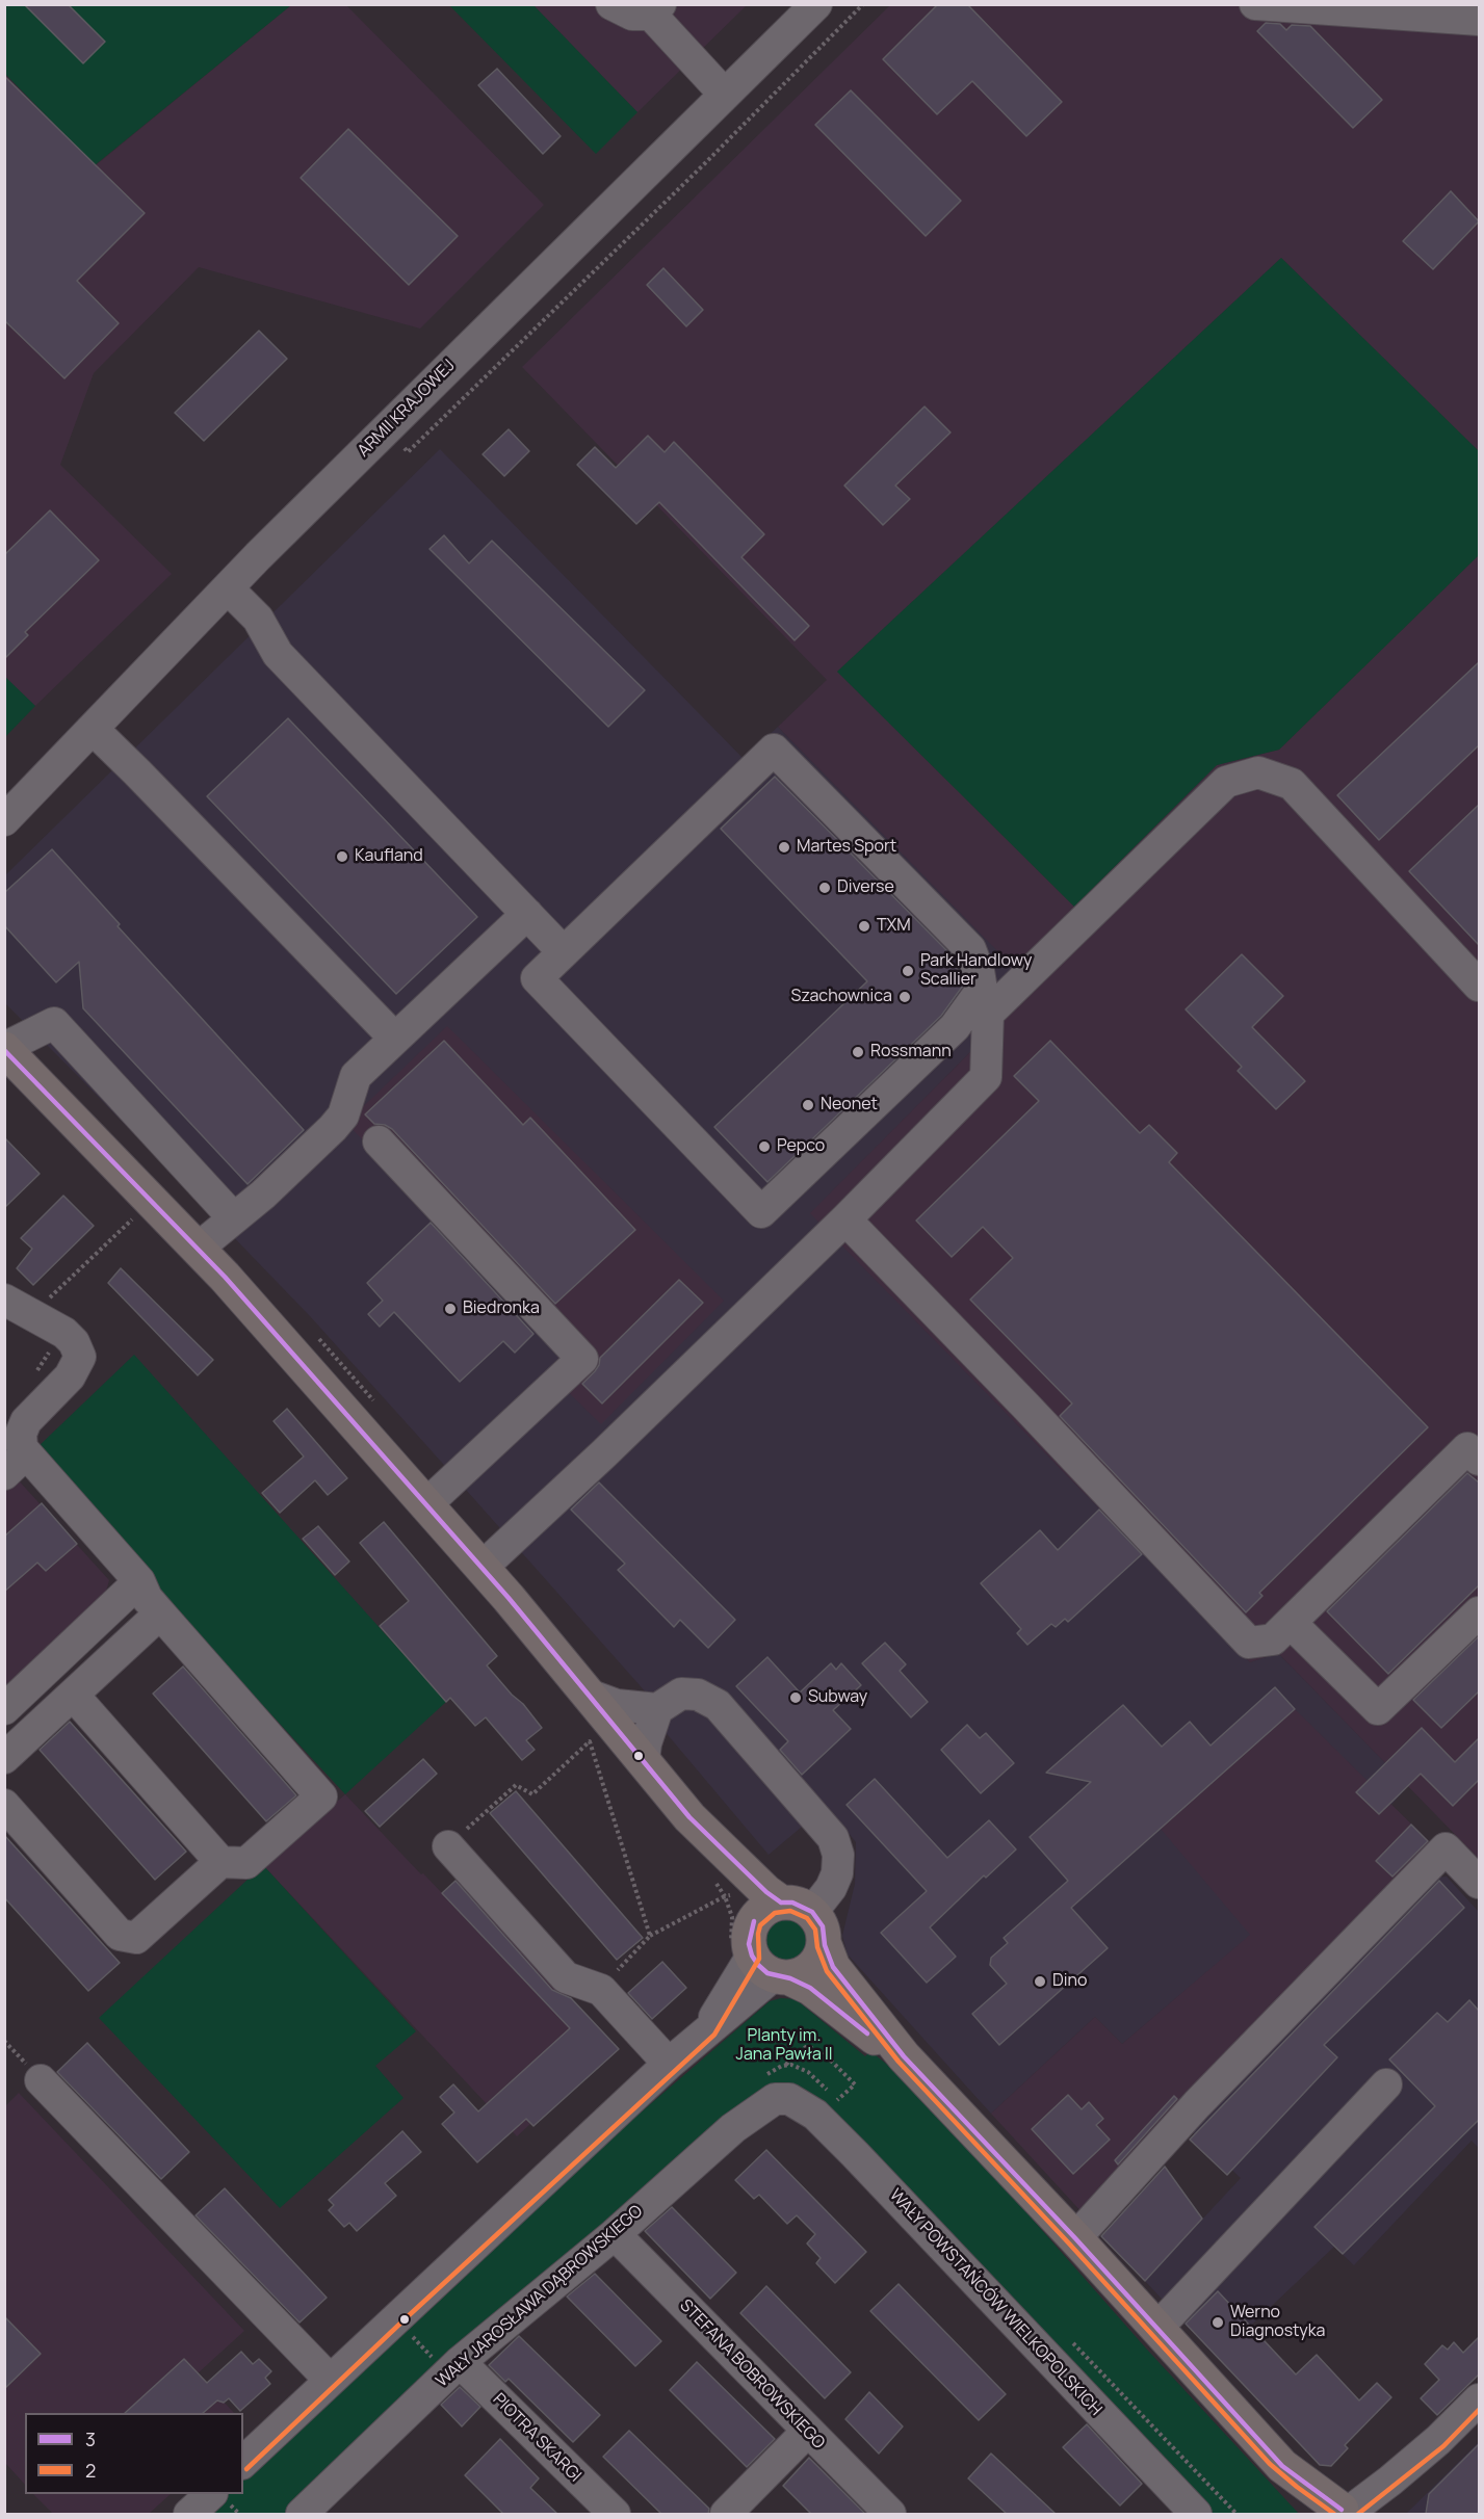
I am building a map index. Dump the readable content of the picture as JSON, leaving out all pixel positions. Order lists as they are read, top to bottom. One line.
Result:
{"streets":{"street":["ARMII KRAJOWEJ","WAŁY JAROSŁAWA DĄBROWSKIEGO","WAŁY POWSTAŃCÓW WIELKOPOLSKICH","STEFANA BOBROWSKIEGO","PIOTRA SKARGI"]},"crossings":[["WAŁY JAROSŁAWA DĄBROWSKIEGO","WAŁY POWSTAŃCÓW WIELKOPOLSKICH"],["WAŁY JAROSŁAWA DĄBROWSKIEGO","STEFANA BOBROWSKIEGO"],["WAŁY JAROSŁAWA DĄBROWSKIEGO","PIOTRA SKARGI"]],"parks":["Planty im. Jana Pawła II"],"places":["Martes Sport","Kaufland","Diverse","TXM","Park Handlowy Scallier","Szachownica","Rossmann","Neonet","Pepco","Biedronka","Subway","Dino","Werno Diagnostyka"],"lines":["transit line 3","transit line 2"],"legend":["3","2"]}
